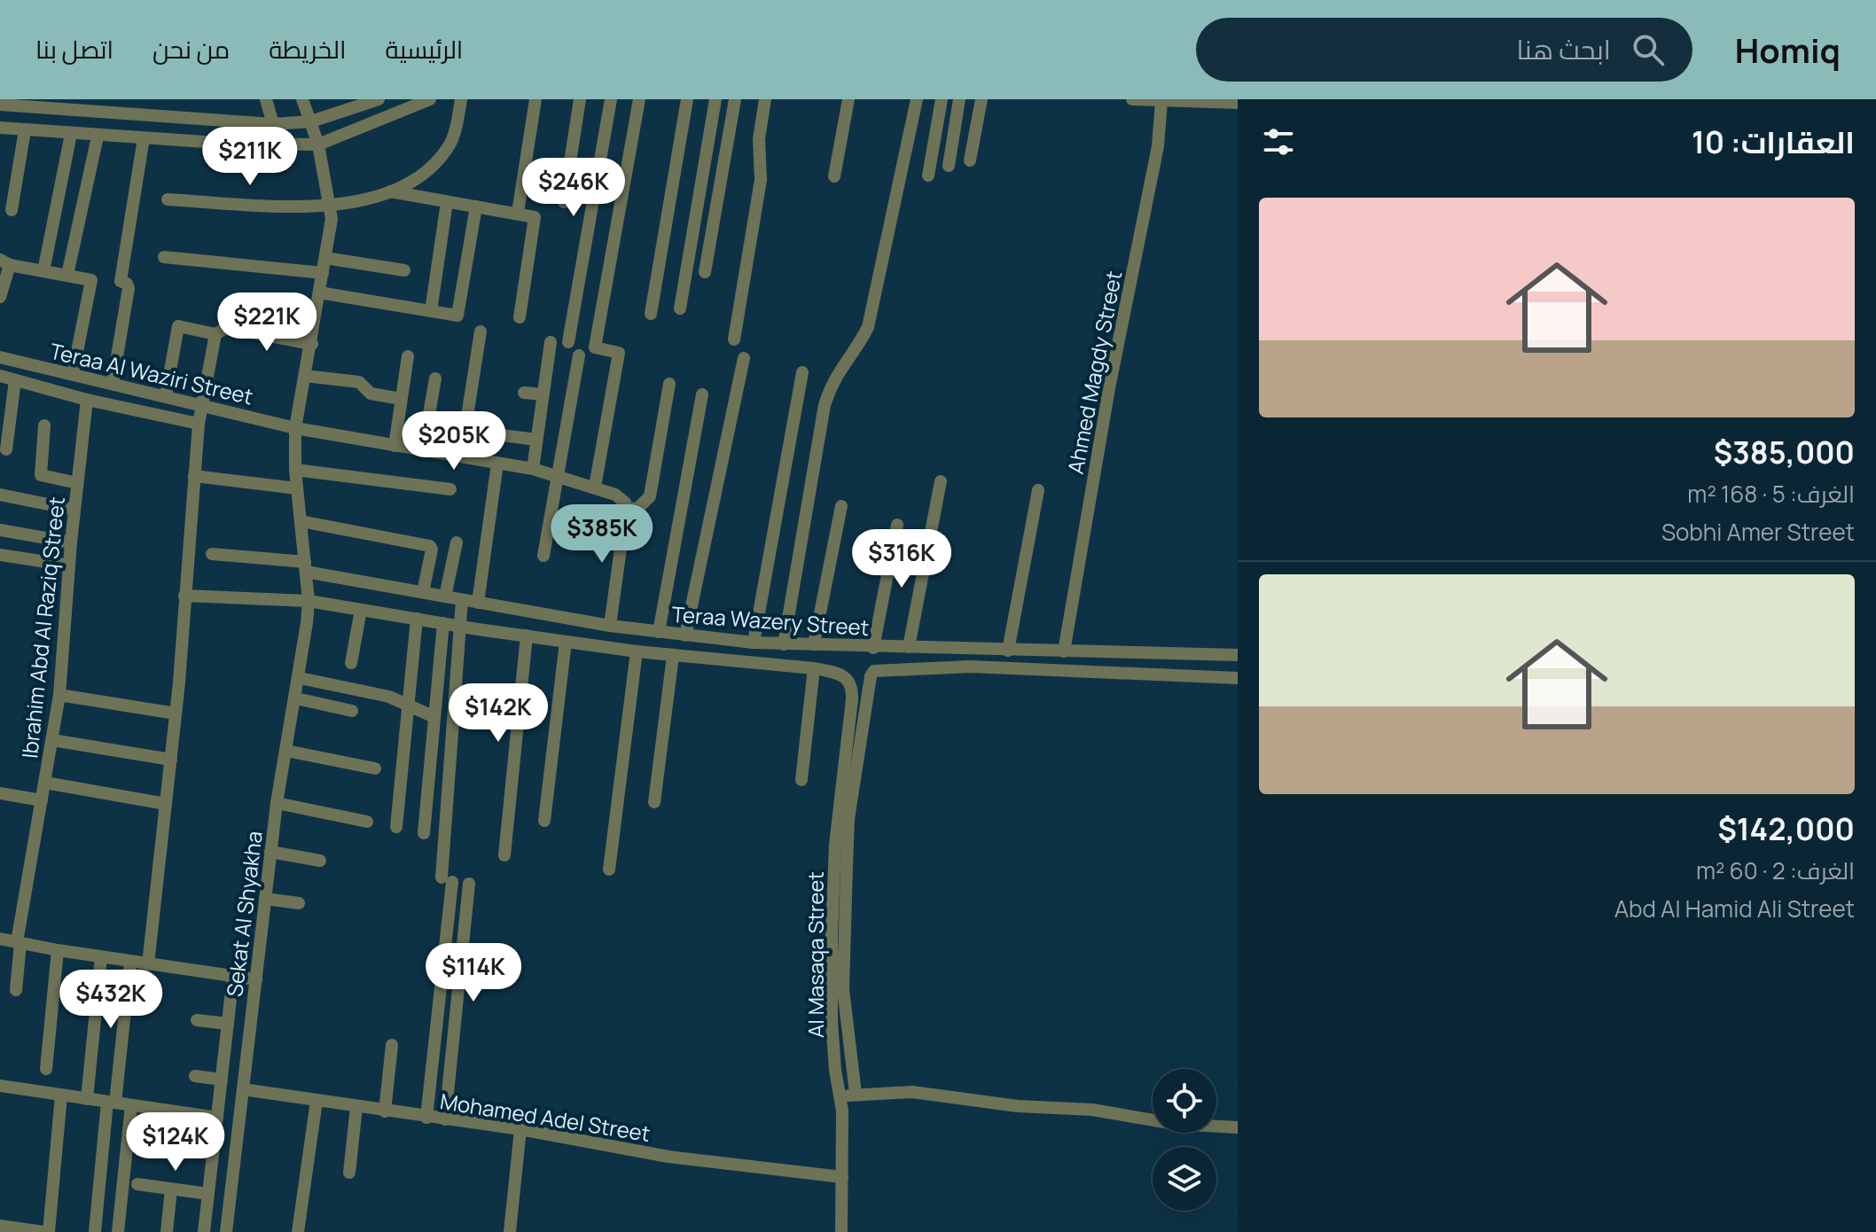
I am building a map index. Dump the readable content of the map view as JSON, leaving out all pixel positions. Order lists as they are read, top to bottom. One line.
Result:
{"streets":{"street":["Ahmed Magdy Street","Teraa Al Waziri Street","Teraa Wazery Street","Ibrahim Abd Al Raziq Street","Sekat Al Shyakha","Al Masaqa Street","Mohamed Adel Street"]},"crossings":[["Ahmed Magdy Street","Teraa Wazery Street"],["Teraa Al Waziri Street","Ibrahim Abd Al Raziq Street"],["Teraa Al Waziri Street","Sekat Al Shyakha"],["Teraa Wazery Street","Sekat Al Shyakha"],["Teraa Wazery Street","Al Masaqa Street"],["Sekat Al Shyakha","Mohamed Adel Street"],["Al Masaqa Street","Mohamed Adel Street"]],"page":{"header":"Homiq","search":"ابحث هنا","nav":["الرئيسية","الخريطة","من نحن","اتصل بنا"],"heading":"العقارات: 10","price":["$211K","$246K","$221K","$205K","$385K","$316K","$142K","$114K","$432K","$124K"],"list":[{"name":"$385,000","note":"الغرف: 5 · 168 m² · Sobhi Amer Street"},{"name":"$142,000","note":"الغرف: 2 · 60 m² · Abd Al Hamid Ali Street"}]}}
